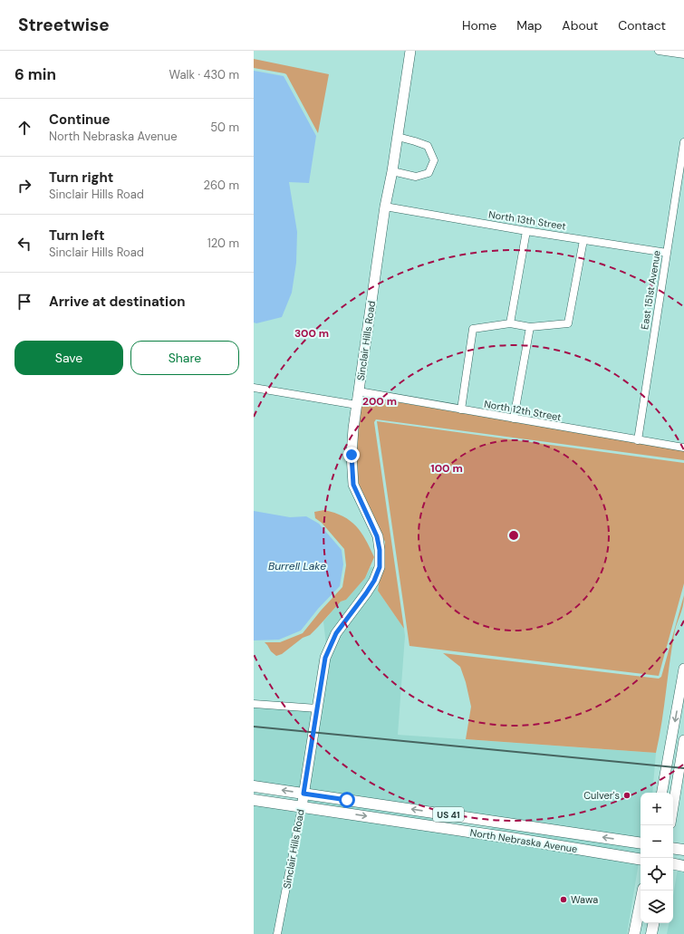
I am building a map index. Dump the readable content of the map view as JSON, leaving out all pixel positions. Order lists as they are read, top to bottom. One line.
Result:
{"streets":{"main road":["US 41","North Nebraska Avenue"],"street":["North 13th Street","East 151st Avenue","Sinclair Hills Road","North 12th Street"]},"crossings":[["North 13th Street","East 151st Avenue"],["North 13th Street","Sinclair Hills Road"],["East 151st Avenue","North 12th Street"],["Sinclair Hills Road","North 12th Street"],["Sinclair Hills Road","North Nebraska Avenue"]],"water":["Burrell Lake"],"places":["Culver's","Wawa"],"page":{"header":"Streetwise","nav":["Home","Map","About","Contact"],"heading":["6 min","Walk · 430 m"],"list":[["Continue","North Nebraska Avenue","50 m"],["Turn right","Sinclair Hills Road","260 m"],["Turn left","Sinclair Hills Road","120 m"],"Arrive at destination"],"buttons":["Save","Share"],"map_buttons":["+","−"]},"rings":["300 m","200 m","100 m"]}
